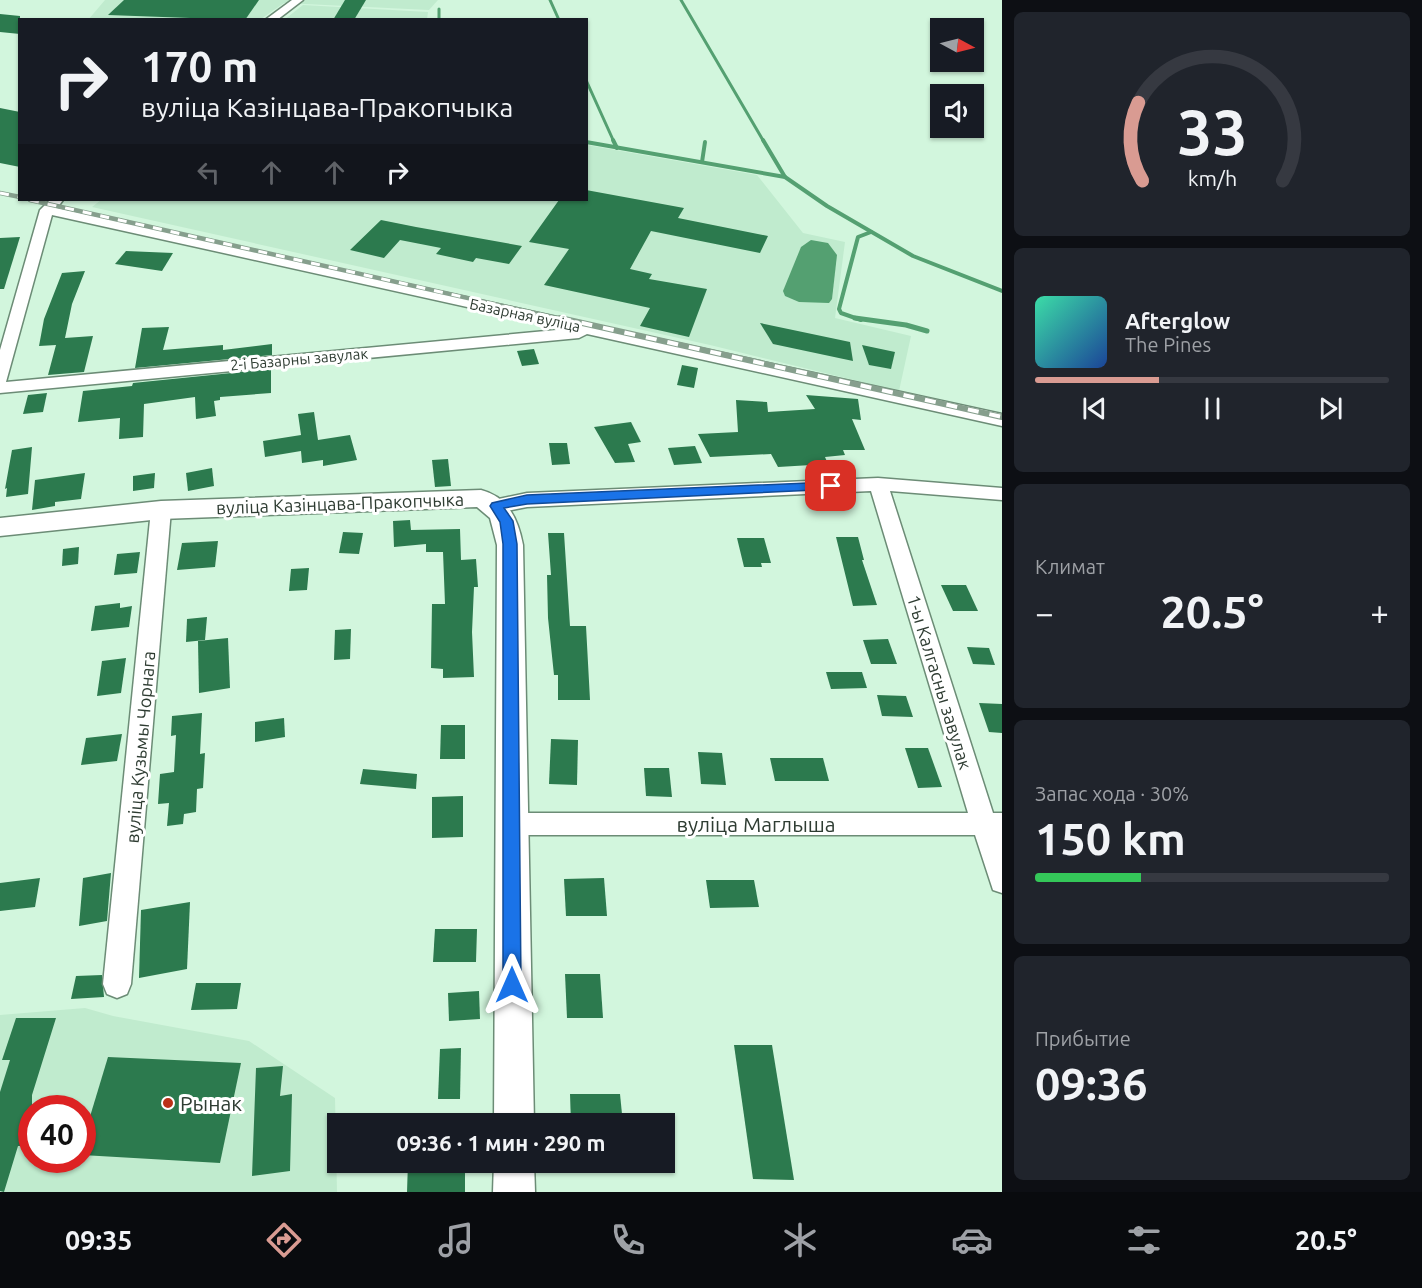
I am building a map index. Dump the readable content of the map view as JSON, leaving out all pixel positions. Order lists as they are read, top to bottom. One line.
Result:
{"streets":{"street":["Базарная вуліца","2-і Базарны завулак","вуліца Казінцава-Пракопчыка","1-ы Калгасны завулак","вуліца Кузьмы Чорнага","вуліца Маглыша"]},"crossings":[["Базарная вуліца","2-і Базарны завулак"],["вуліца Казінцава-Пракопчыка","1-ы Калгасны завулак"],["вуліца Казінцава-Пракопчыка","вуліца Кузьмы Чорнага"],["1-ы Калгасны завулак","вуліца Маглыша"]],"places":["Рынак"],"north":"right","page":{"turn":["170 m","вуліца Казінцава-Пракопчыка"],"song":["Afterglow","The Pines"],"tile":["Климат",["Запас хода · 30%","150 km"],["Прибытие","09:36"]],"heat":["−","20.5°","+"],"limit":"40","trip":"09:36 · 1 мин · 290 m","tabs":["09:35","20.5°"],"gauge":["33","km/h"]}}
